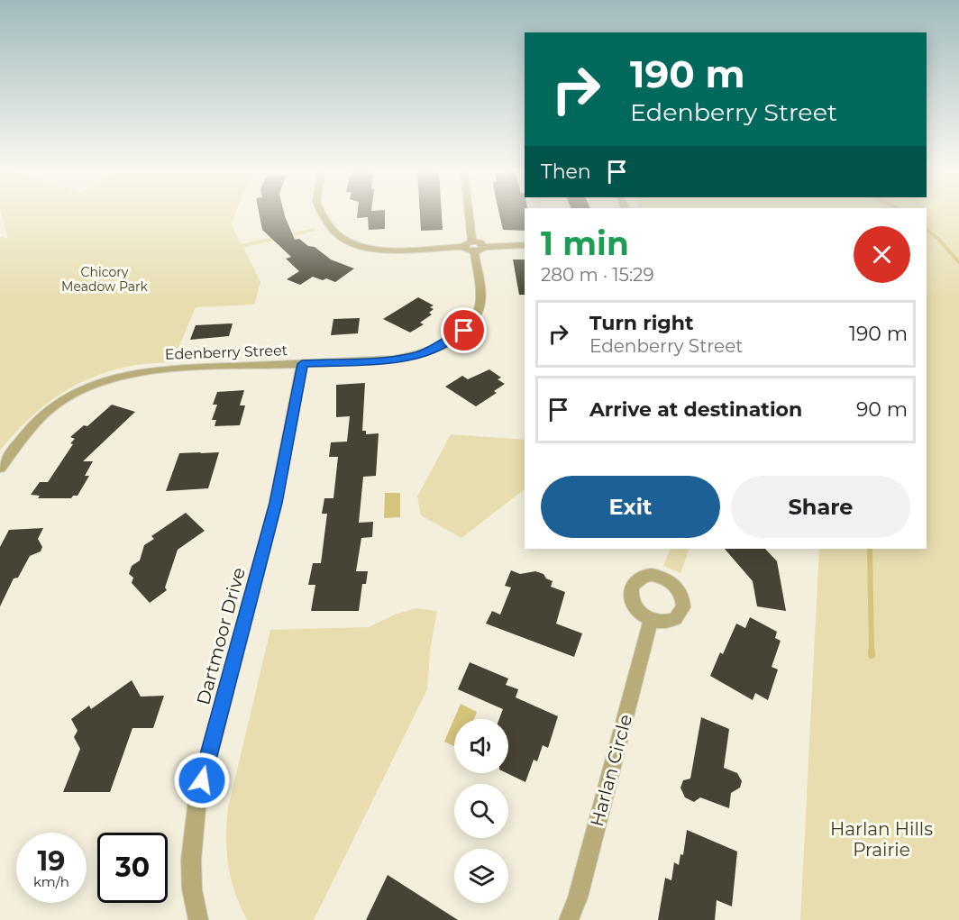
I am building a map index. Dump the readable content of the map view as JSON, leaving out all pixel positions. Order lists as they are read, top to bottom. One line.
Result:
{"streets":{"street":["Edenberry Street","Dartmoor Drive","Harlan Circle"]},"crossings":[["Edenberry Street","Dartmoor Drive"]],"parks":["Chicory Meadow Park","Harlan Hills Prairie"],"page":{"turn":["190 m","Edenberry Street"],"then":"Then","heading":["1 min","280 m · 15:29"],"list":[{"name":"Turn right","note":"Edenberry Street","value":"190 m"},{"name":"Arrive at destination","value":"90 m"}],"buttons":["Exit","Share"],"speed":"19 km/h","limit":"30"}}
